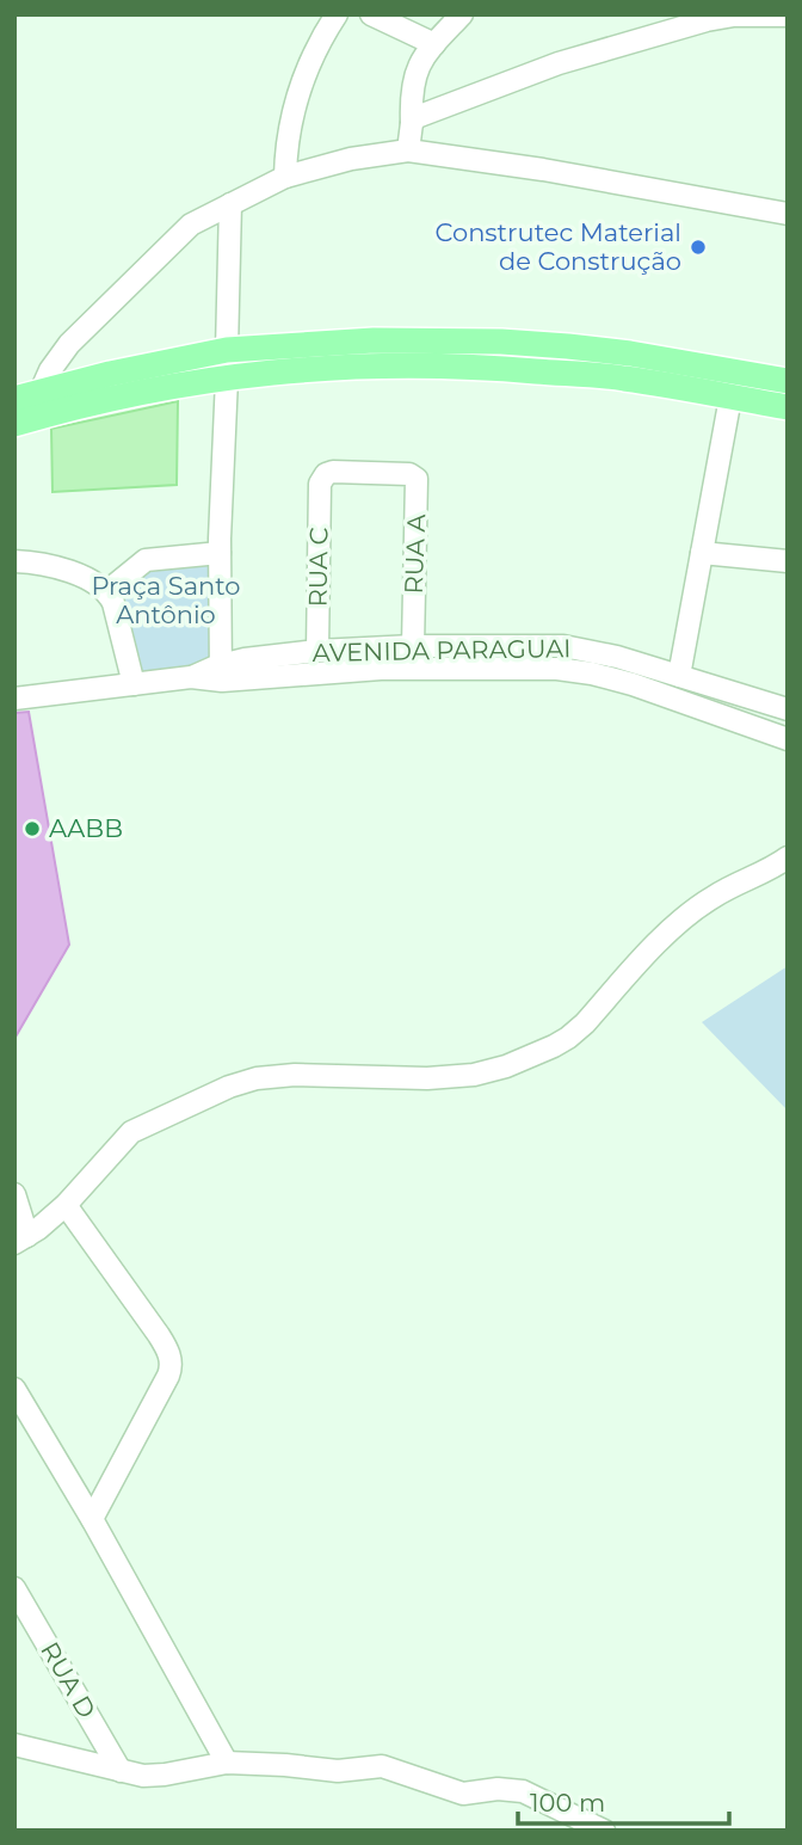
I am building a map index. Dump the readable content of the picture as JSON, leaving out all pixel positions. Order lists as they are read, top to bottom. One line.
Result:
{"streets":{"street":["RUA A","RUA C","AVENIDA PARAGUAI","RUA D"]},"crossings":[["RUA A","RUA C"],["RUA A","AVENIDA PARAGUAI"],["RUA C","AVENIDA PARAGUAI"]],"parks":["Praça Santo Antônio"],"places":["Construtec Material de Construção","AABB"],"scale_bar":"100 m"}
